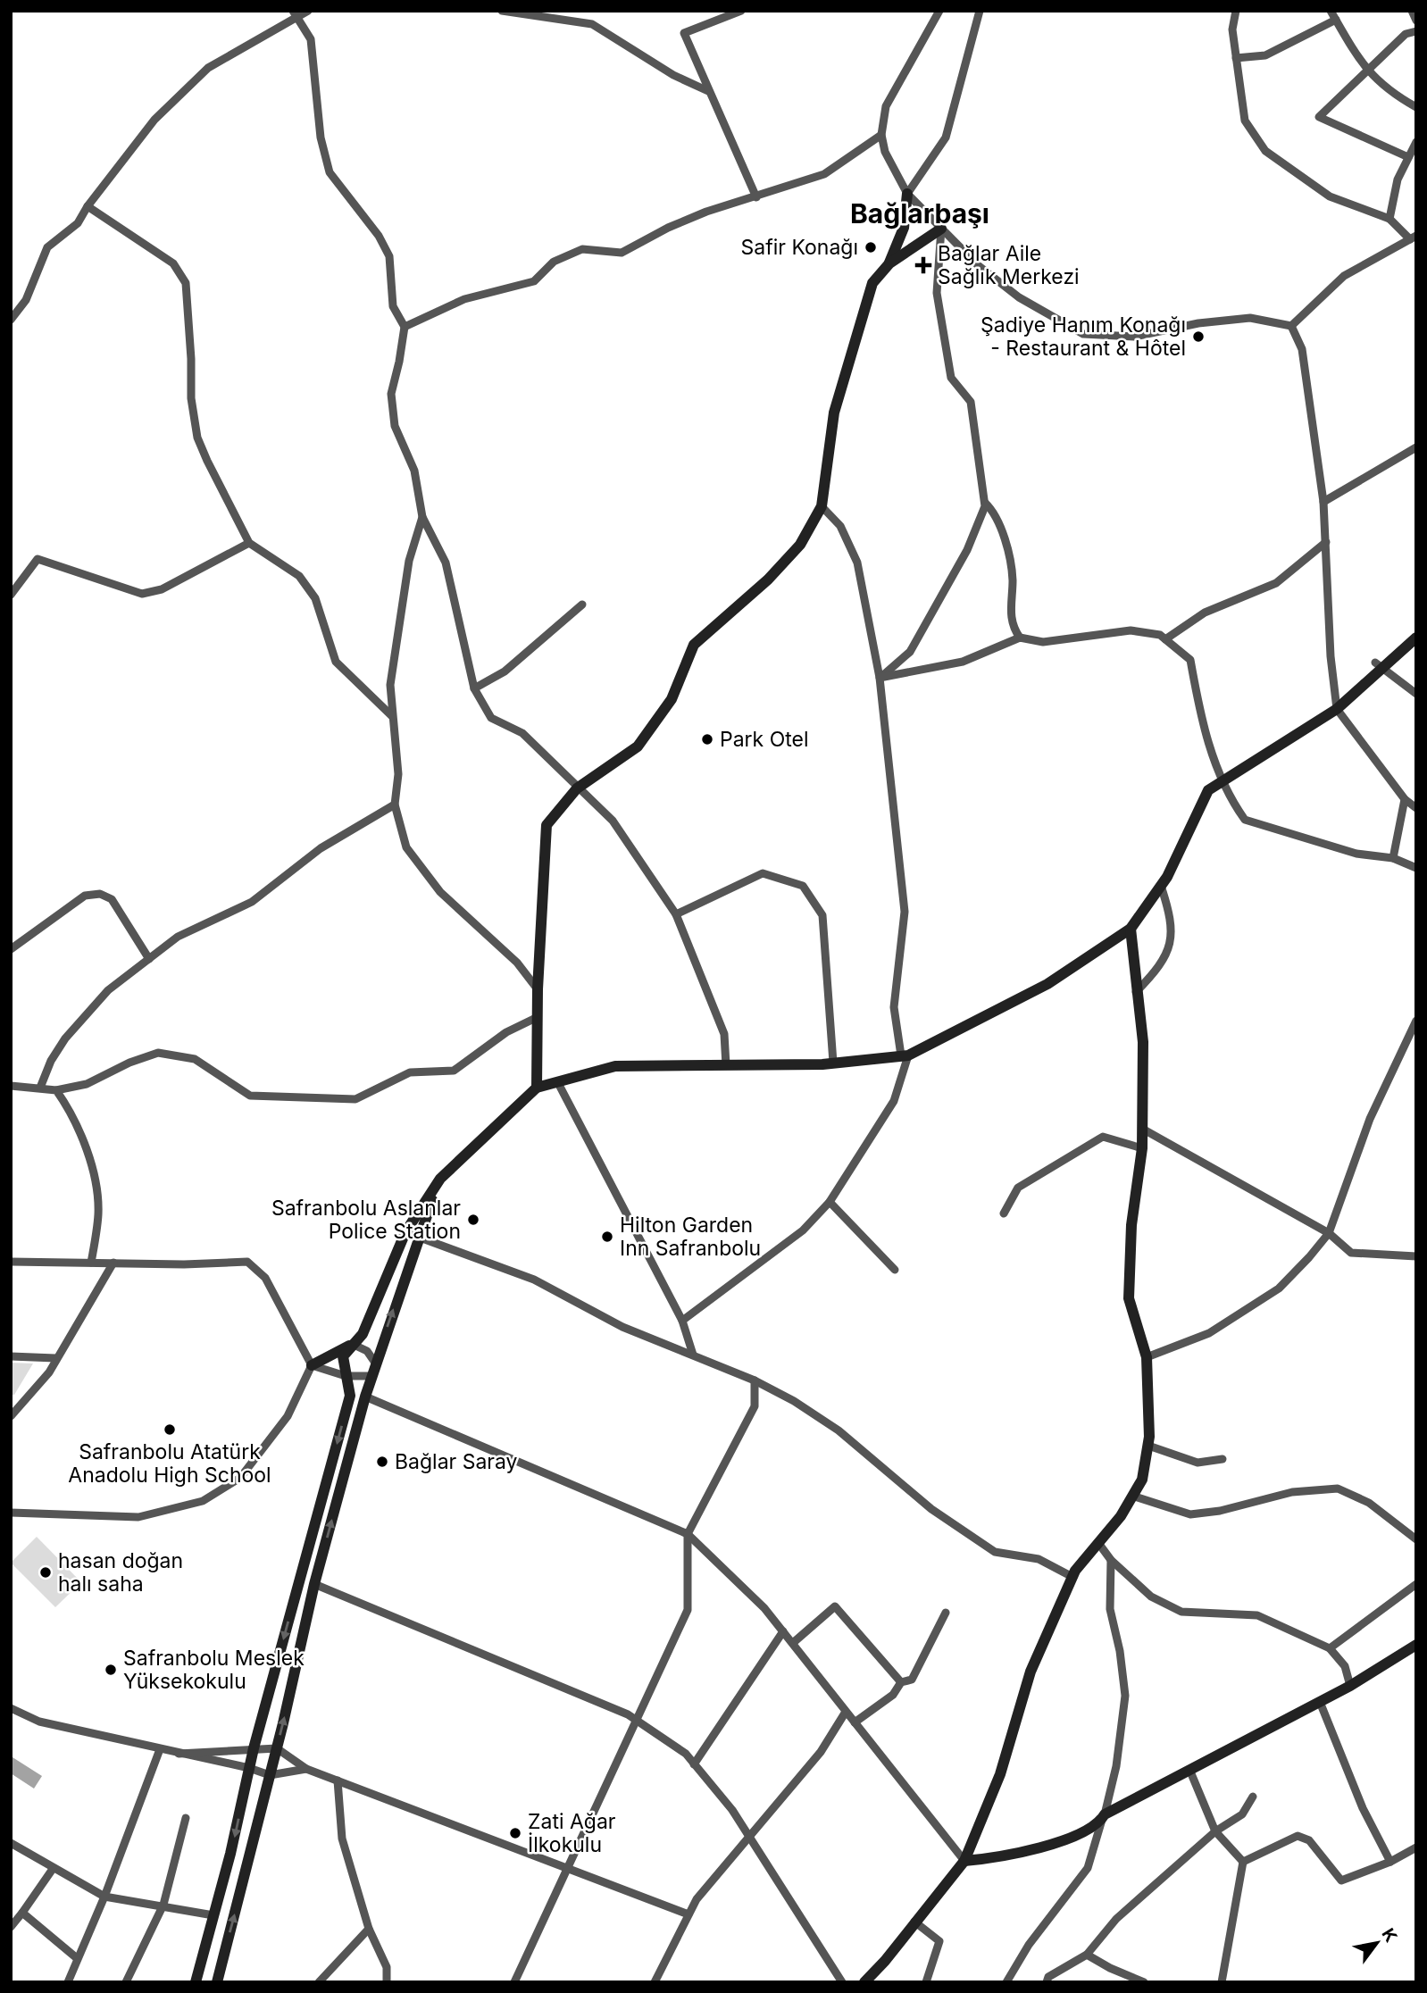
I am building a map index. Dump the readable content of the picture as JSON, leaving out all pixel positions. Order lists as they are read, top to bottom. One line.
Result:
{"districts":["Bağlarbaşı"],"places":{"other":["Safir Konağı","Şadiye Hanım Konağı - Restaurant & Hôtel","Park Otel","Safranbolu Aslanlar Police Station","Hilton Garden Inn Safranbolu","Safranbolu Atatürk Anadolu High School","Bağlar Saray","hasan doğan halı saha","Safranbolu Meslek Yüksekokulu","Zati Ağar İlkokulu"],"health":["Bağlar Aile Sağlık Merkezi"]},"north":"top right"}
